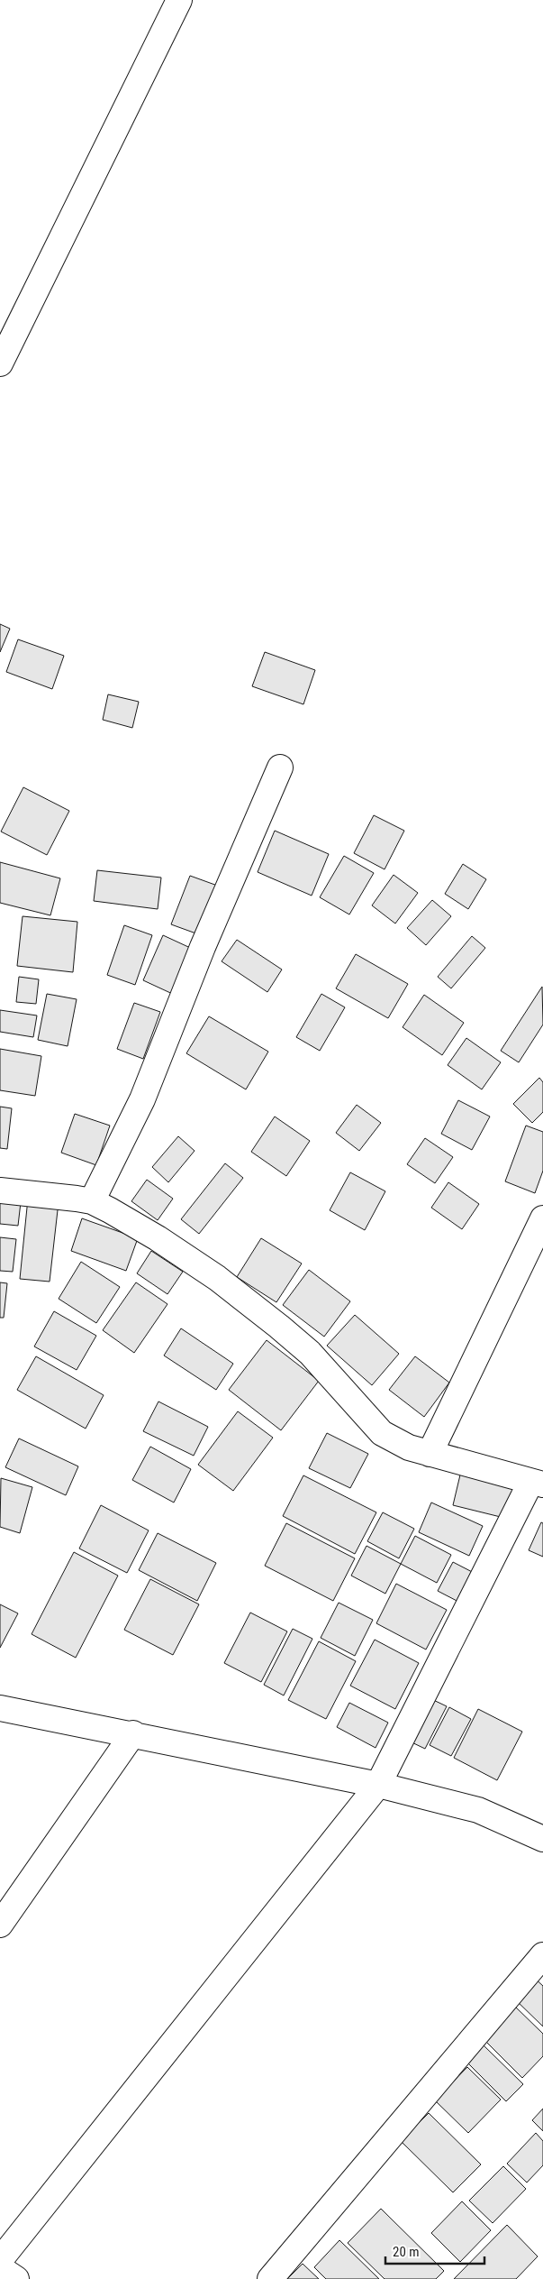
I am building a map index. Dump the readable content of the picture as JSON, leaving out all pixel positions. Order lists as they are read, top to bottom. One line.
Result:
{"scale_bar":"20 m"}
